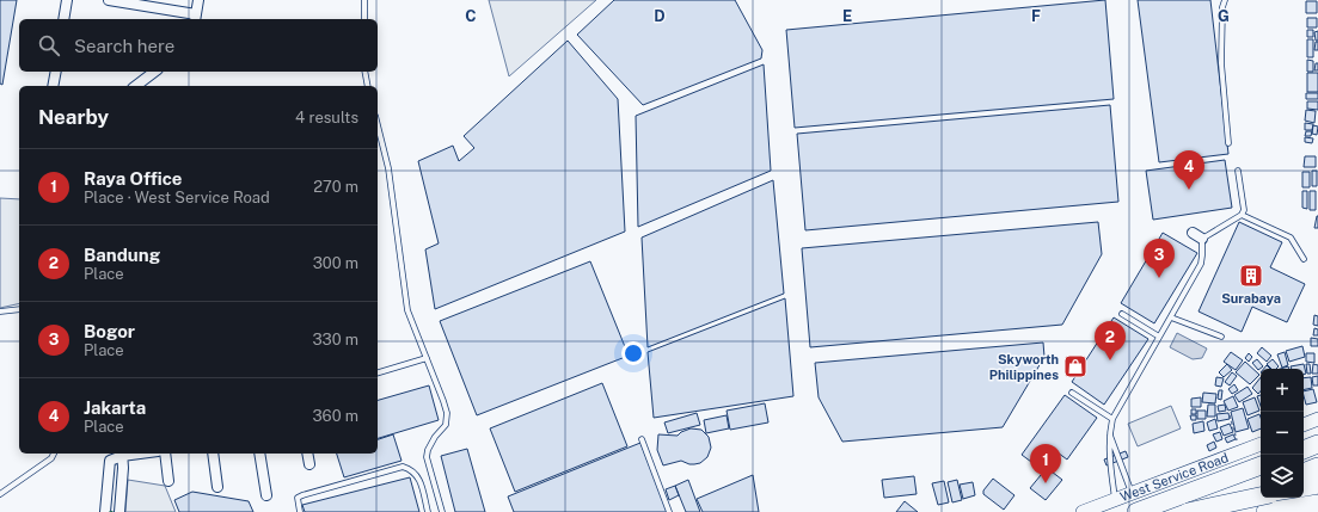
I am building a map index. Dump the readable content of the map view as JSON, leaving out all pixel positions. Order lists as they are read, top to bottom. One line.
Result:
{"streets":{"main road":["West Service Road"]},"places":{"building":["Surabaya"],"shop":["Skyworth Philippines"]},"page":{"search":"Search here","heading":["Nearby","4 results"],"list":[{"mark":"1","name":"Raya Office","note":"Place · West Service Road","value":"270 m"},{"mark":"2","name":"Bandung","note":"Place","value":"300 m"},{"mark":"3","name":"Bogor","note":"Place","value":"330 m"},{"mark":"4","name":"Jakarta","note":"Place","value":"360 m"}],"pins":["4","3","2","1"],"map_buttons":["+","−"]},"grid":{"columns":["C","D","E","F","G"]}}
